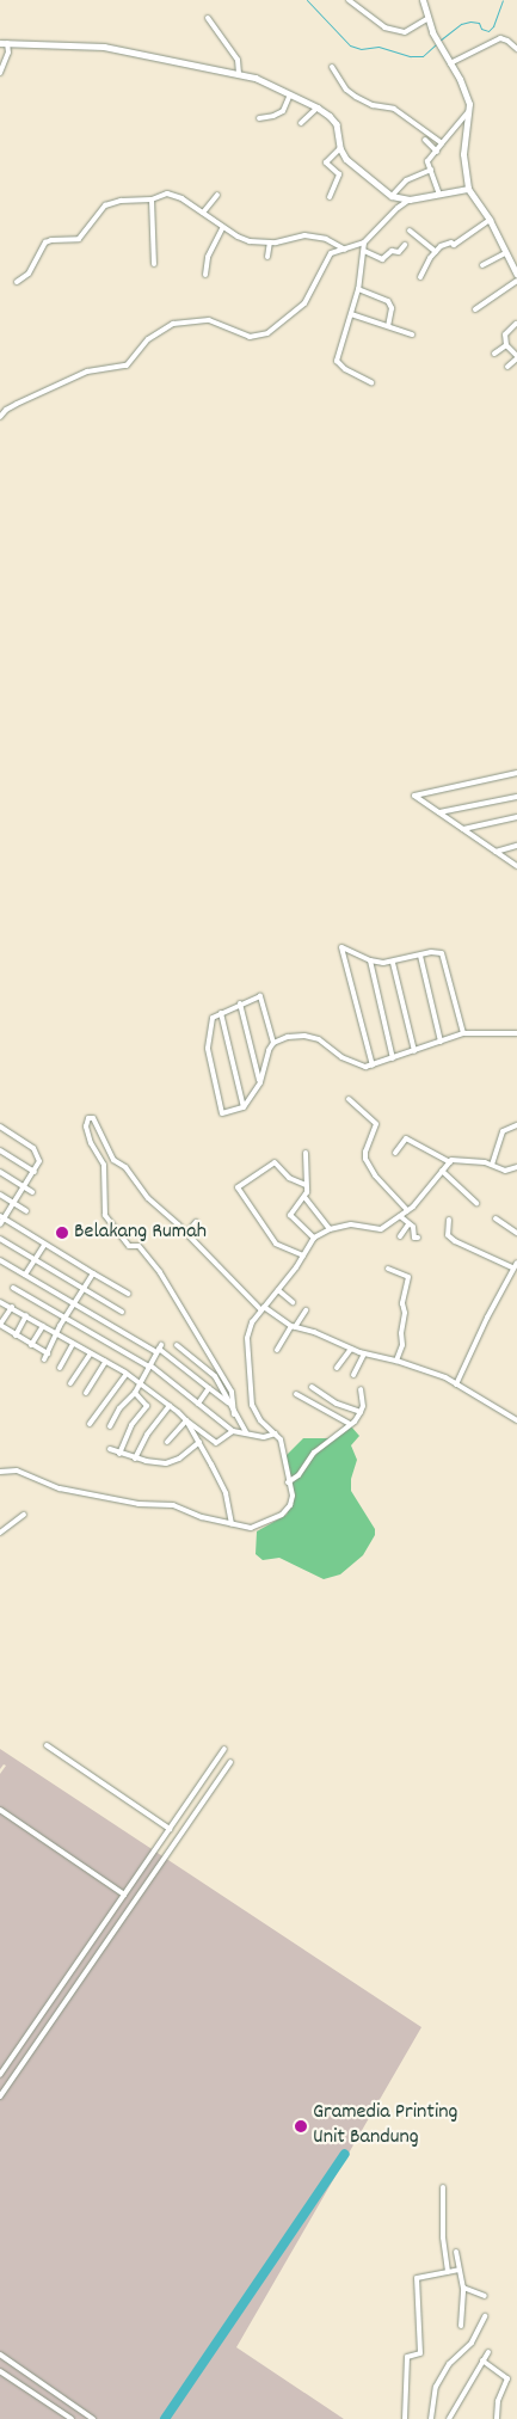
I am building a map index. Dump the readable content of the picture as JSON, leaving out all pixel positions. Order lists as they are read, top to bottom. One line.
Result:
{"places":["Belakang Rumah","Gramedia Printing Unit Bandung"]}
